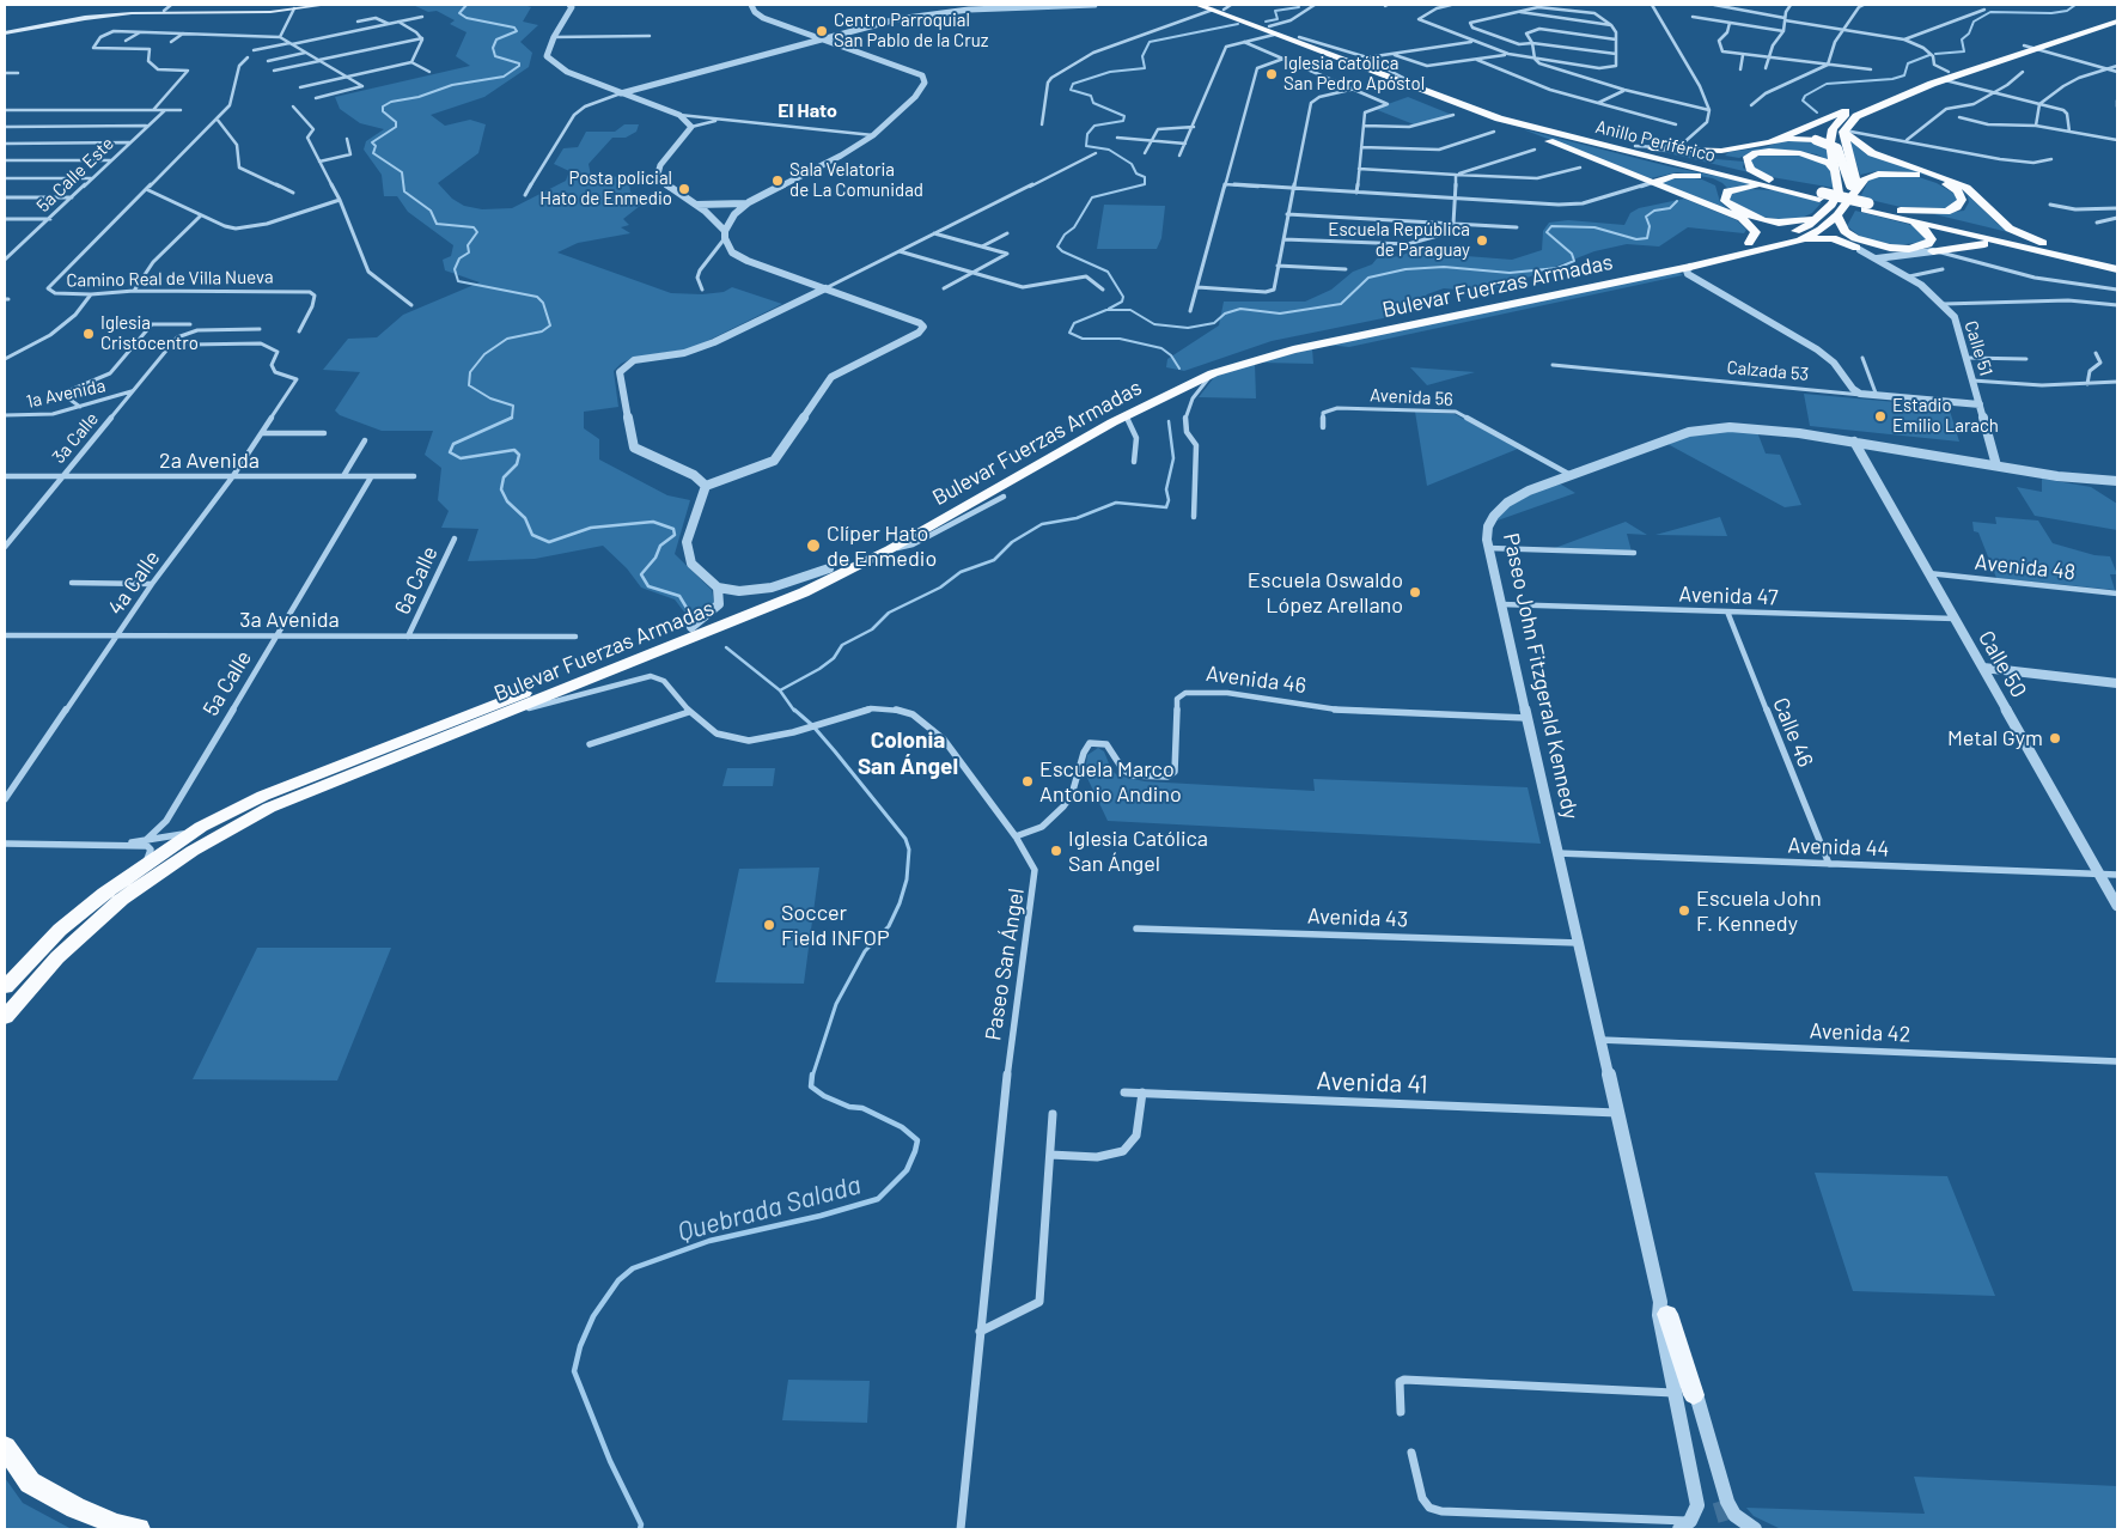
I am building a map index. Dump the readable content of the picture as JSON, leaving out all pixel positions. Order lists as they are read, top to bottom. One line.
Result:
{"streets":{"highway":["Anillo Periférico","Bulevar Fuerzas Armadas"],"street":["5a Calle Este","Camino Real de Villa Nueva","Calle 51","Calzada 53","1a Avenida","Avenida 56","3a Calle","2a Avenida","Avenida 48","6a Calle","4a Calle","Avenida 47","3a Avenida","Calle 50","Paseo John Fitzgerald Kennedy","Avenida 46","5a Calle","Calle 46","Avenida 44","Avenida 43","Paseo San Ángel","Avenida 42","Avenida 41"]},"crossings":[["Bulevar Fuerzas Armadas","Paseo San Ángel"],["Calle 51","Calzada 53"],["Calle 51","Paseo John Fitzgerald Kennedy"],["1a Avenida","3a Calle"],["Avenida 56","Paseo John Fitzgerald Kennedy"],["3a Calle","2a Avenida"],["2a Avenida","4a Calle"],["2a Avenida","5a Calle"],["Avenida 48","Calle 50"],["6a Calle","3a Avenida"],["4a Calle","3a Avenida"],["Avenida 47","Calle 50"],["Avenida 47","Paseo John Fitzgerald Kennedy"],["Avenida 47","Calle 46"],["3a Avenida","5a Calle"],["Calle 50","Paseo John Fitzgerald Kennedy"],["Calle 50","Avenida 44"],["Paseo John Fitzgerald Kennedy","Avenida 46"],["Paseo John Fitzgerald Kennedy","Avenida 44"],["Paseo John Fitzgerald Kennedy","Avenida 43"],["Paseo John Fitzgerald Kennedy","Avenida 42"],["Paseo John Fitzgerald Kennedy","Avenida 41"],["Avenida 46","Paseo San Ángel"],["Calle 46","Avenida 44"]],"districts":["El Hato","Colonia San Ángel"],"water":["Quebrada Salada"],"places":["Centro Parroquial San Pablo de la Cruz","Iglesia católica San Pedro Apóstol","Sala Velatoria de La Comunidad","Posta policial Hato de Enmedio","Escuela República de Paraguay","Iglesia Cristocentro","Estadio Emilio Larach","Clíper Hato de Enmedio","Escuela Oswaldo López Arellano","Metal Gym","Escuela Marco Antonio Andino","Iglesia Católica San Ángel","Escuela John F. Kennedy","Soccer Field INFOP"]}
